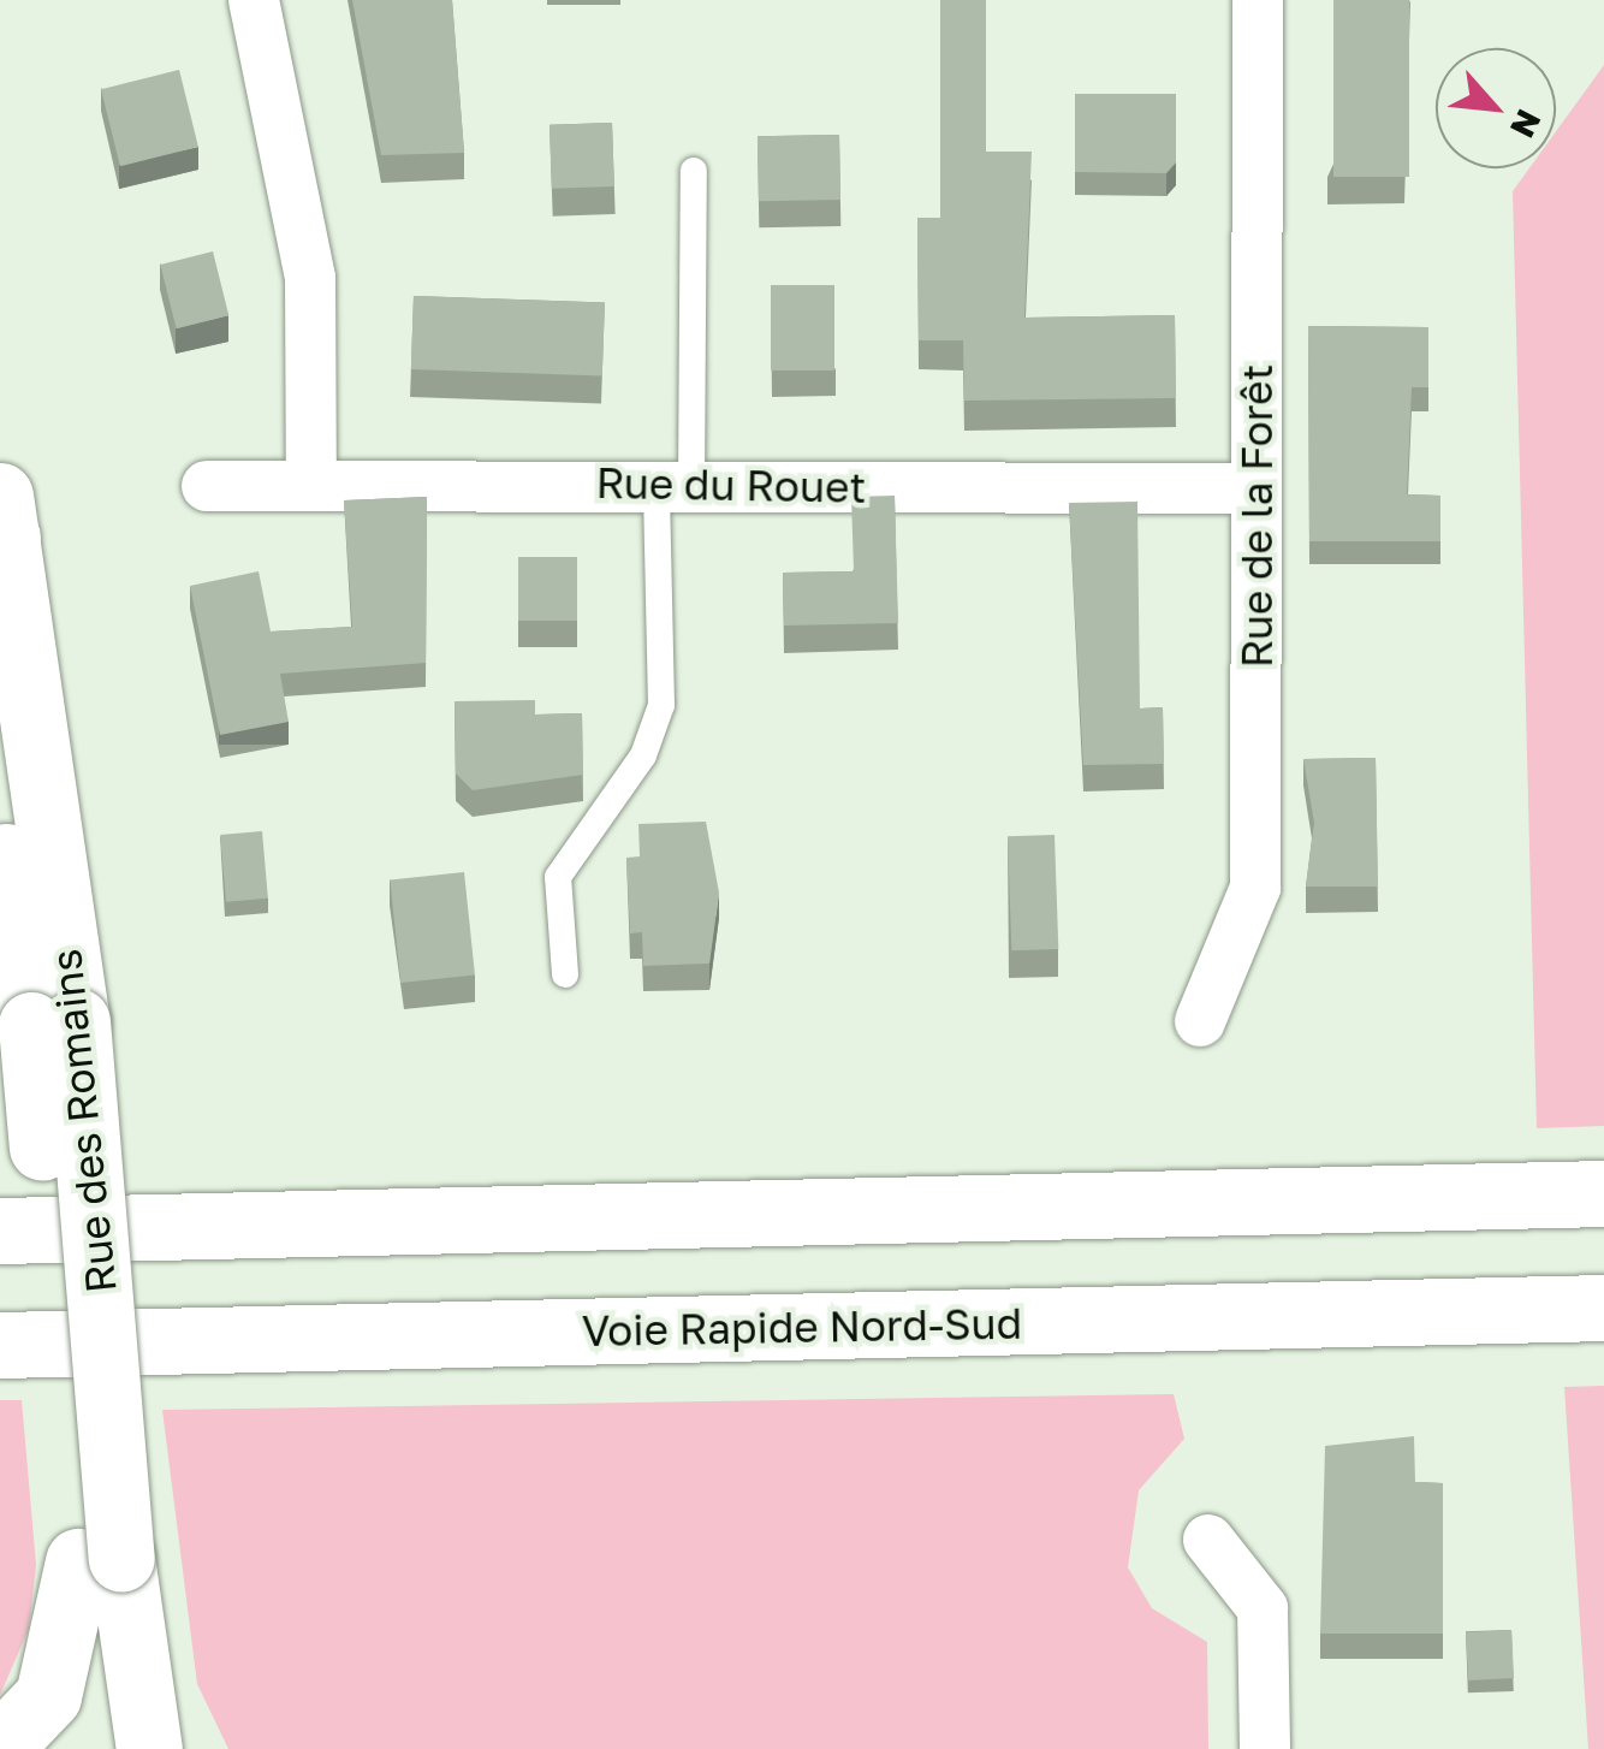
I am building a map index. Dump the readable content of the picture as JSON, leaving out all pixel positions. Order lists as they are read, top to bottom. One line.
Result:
{"streets":{"main road":["Rue des Romains","Voie Rapide Nord-Sud"],"street":["Rue du Rouet","Rue de la Forêt"]},"crossings":[["Rue du Rouet","Rue de la Forêt"]],"north":"bottom right"}
